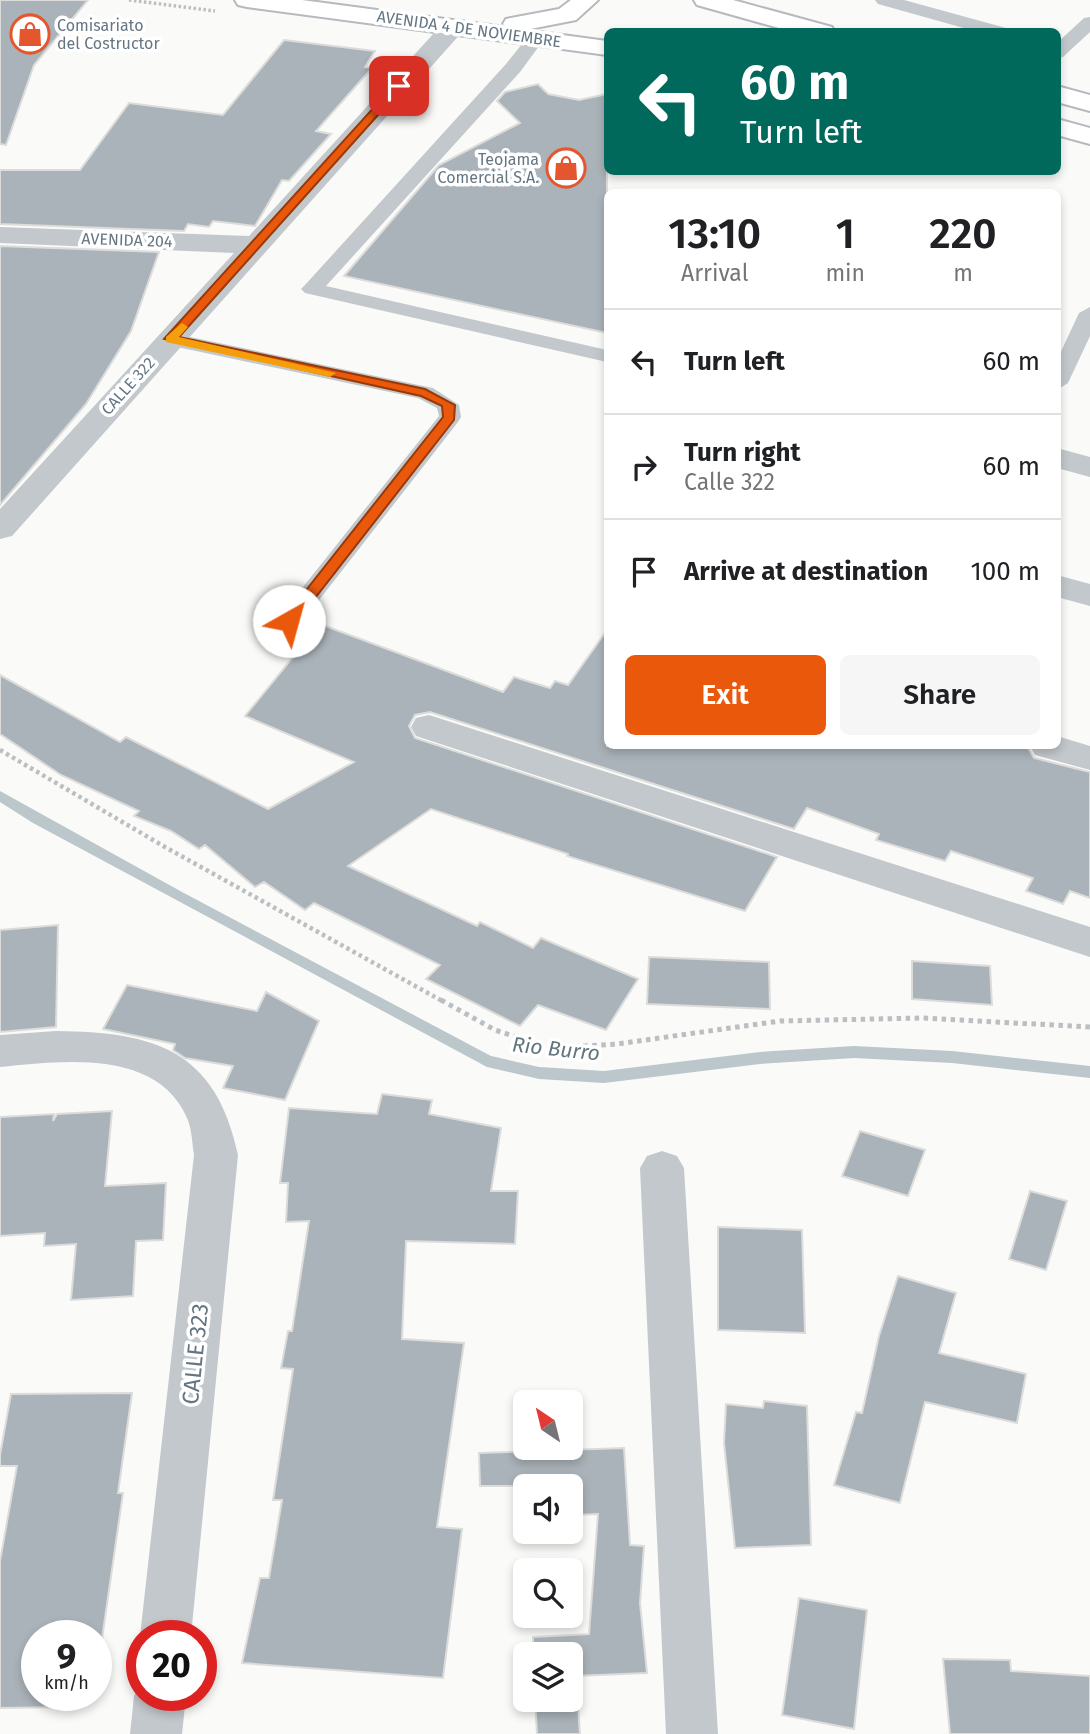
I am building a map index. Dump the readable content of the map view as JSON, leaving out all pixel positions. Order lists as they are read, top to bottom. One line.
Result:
{"streets":{"main road":["AVENIDA 4 DE NOVIEMBRE"],"street":["AVENIDA 204","CALLE 322","CALLE 323"]},"crossings":[["AVENIDA 4 DE NOVIEMBRE","CALLE 322"],["AVENIDA 204","CALLE 322"]],"water":["Rio Burro"],"places":{"shop":["Comisariato del Costructor","Teojama Comercial S.A."]},"north":"top left","page":{"turn":["60 m","Turn left"],"eta":["13:10","Arrival","1","min","220","m"],"list":[{"name":"Turn left","value":"60 m"},{"name":"Turn right","note":"Calle 322","value":"60 m"},{"name":"Arrive at destination","value":"100 m"}],"buttons":["Exit","Share"],"speed":"9 km/h","limit":"20"}}
